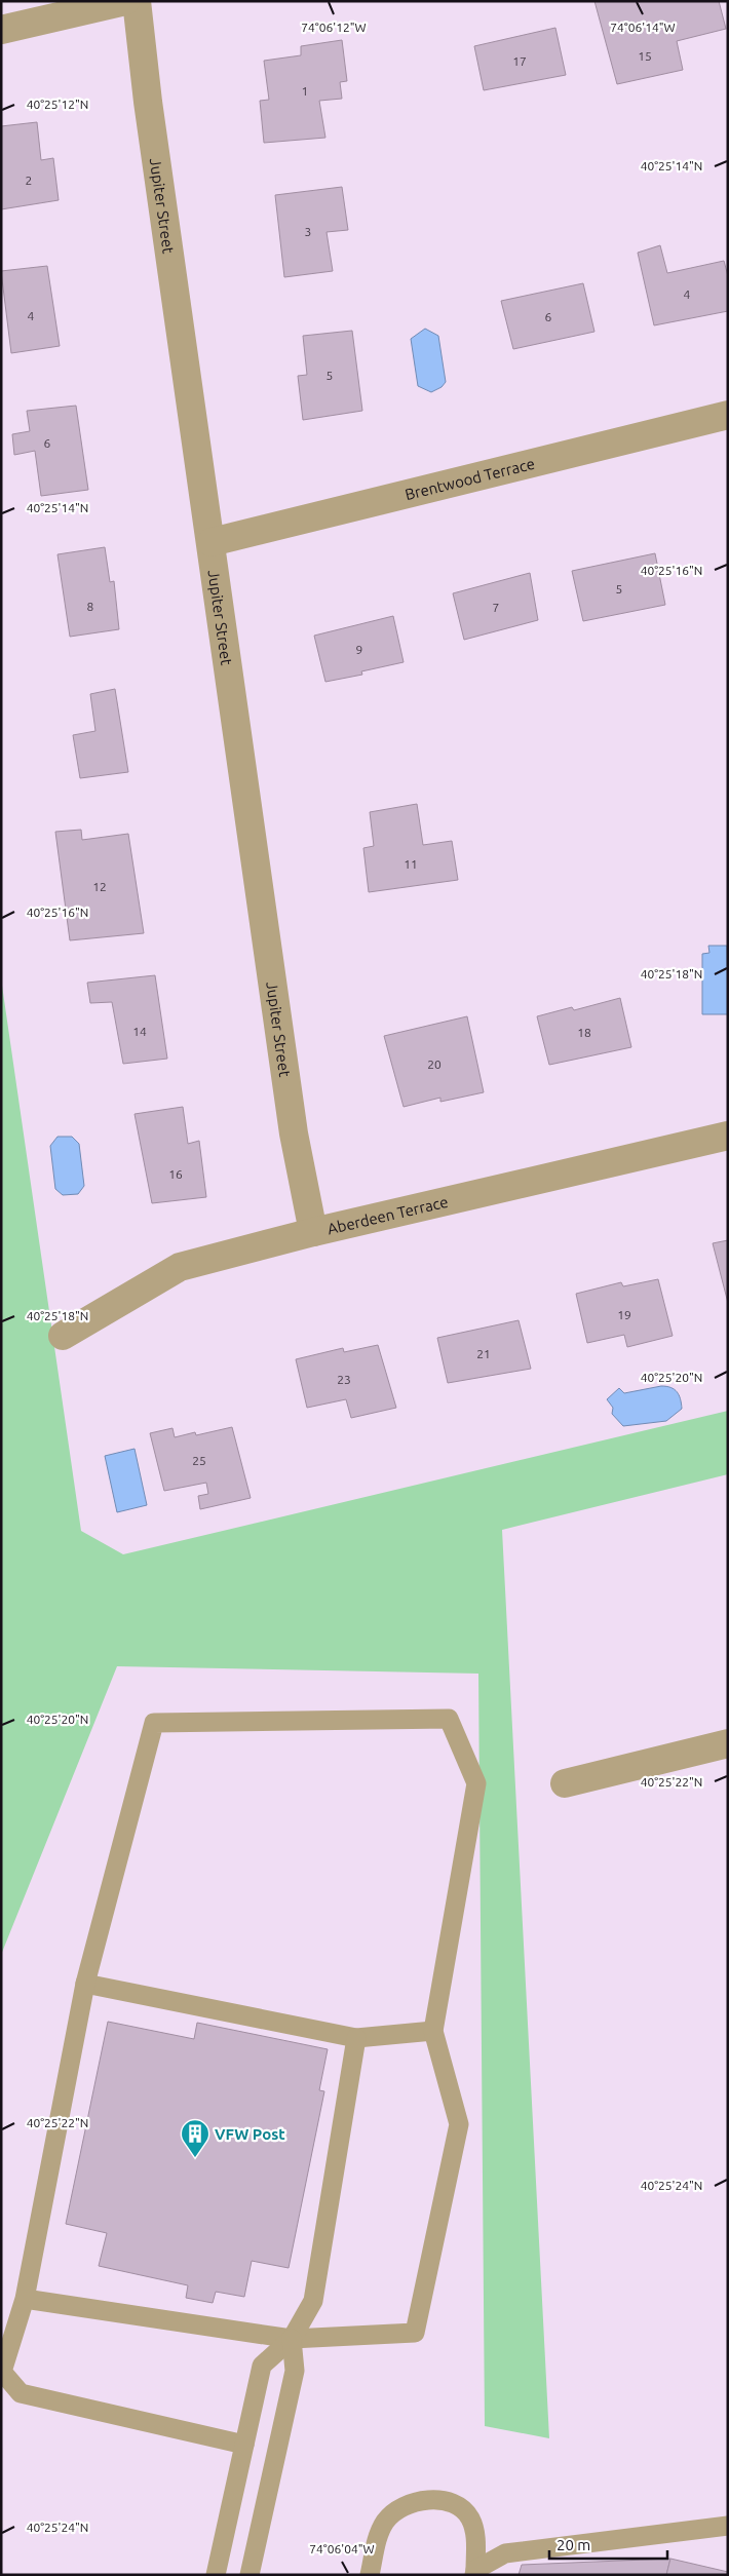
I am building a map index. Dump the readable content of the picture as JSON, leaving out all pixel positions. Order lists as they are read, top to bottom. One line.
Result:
{"streets":{"street":["Jupiter Street","Brentwood Terrace","Aberdeen Terrace"]},"crossings":[["Jupiter Street","Brentwood Terrace"],["Jupiter Street","Aberdeen Terrace"]],"places":{"building":["VFW Post"]},"house_numbers":["15","17","1","2","3","4","4","6","5","6","5","8","7","9","11","12","14","18","20","16","19","21","23","25"],"scale_bar":"20 m","coordinates":["74°06'12\"W","74°06'14\"W","40°25'12\"N","40°25'14\"N","40°25'16\"N","40°25'18\"N","40°25'20\"N","40°25'22\"N","40°25'24\"N","74°06'04\"W"]}
